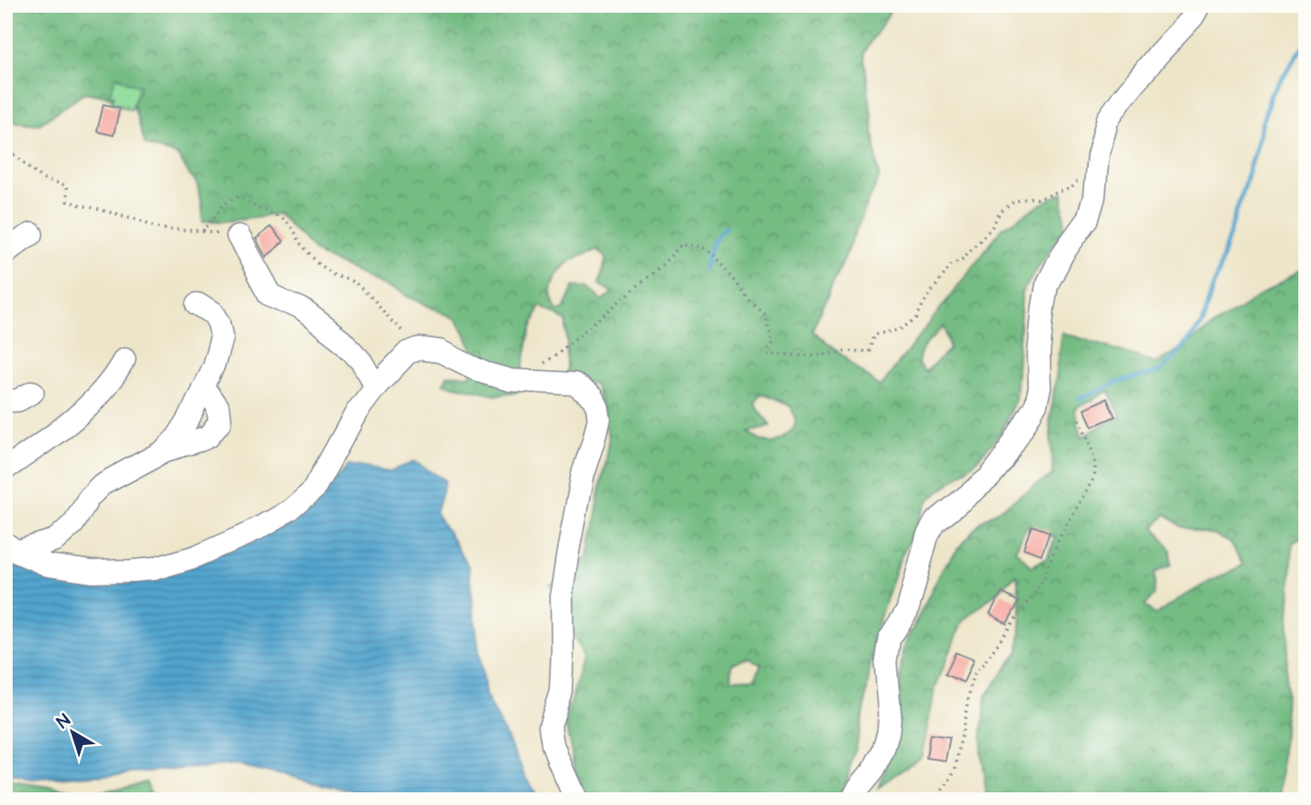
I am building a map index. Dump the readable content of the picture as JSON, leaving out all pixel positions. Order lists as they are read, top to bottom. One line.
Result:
{"north":"top left"}
